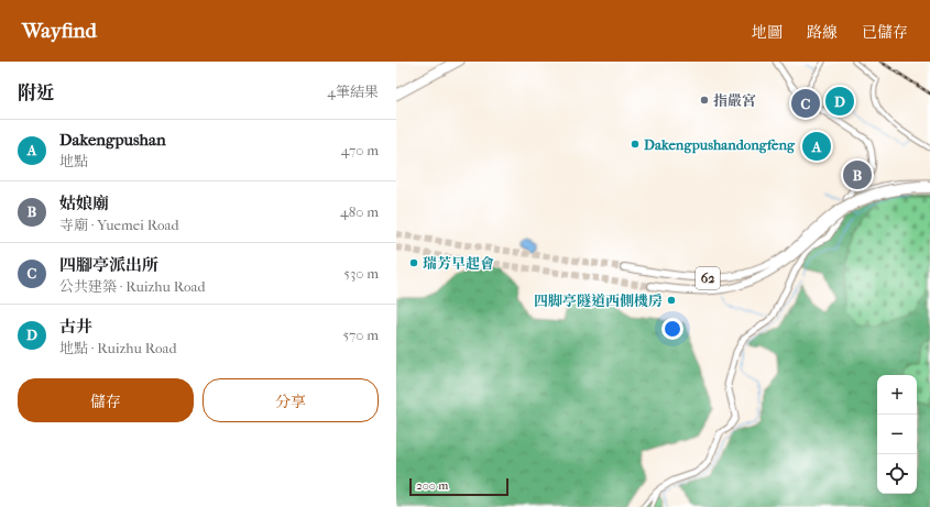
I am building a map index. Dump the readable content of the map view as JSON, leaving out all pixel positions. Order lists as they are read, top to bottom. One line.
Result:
{"streets":{"highway":["62"]},"places":["指嚴宮","Dakengpushandongfeng","瑞芳早起會","四脚亭隧道西側機房"],"scale_bar":"200 m","page":{"header":"Wayfind","nav":["地圖","路線","已儲存"],"heading":["附近","4筆結果"],"pins":["D","C","A","B"],"list":[{"mark":"A","name":"Dakengpushan","note":"地點","value":"470 m"},{"mark":"B","name":"姑娘廟","note":"寺廟 · Yuemei Road","value":"480 m"},{"mark":"C","name":"四腳亭派出所","note":"公共建築 · Ruizhu Road","value":"530 m"},{"mark":"D","name":"古井","note":"地點 · Ruizhu Road","value":"570 m"}],"buttons":["儲存","分享"],"map_buttons":["+","−"],"scale":"200 m"}}
